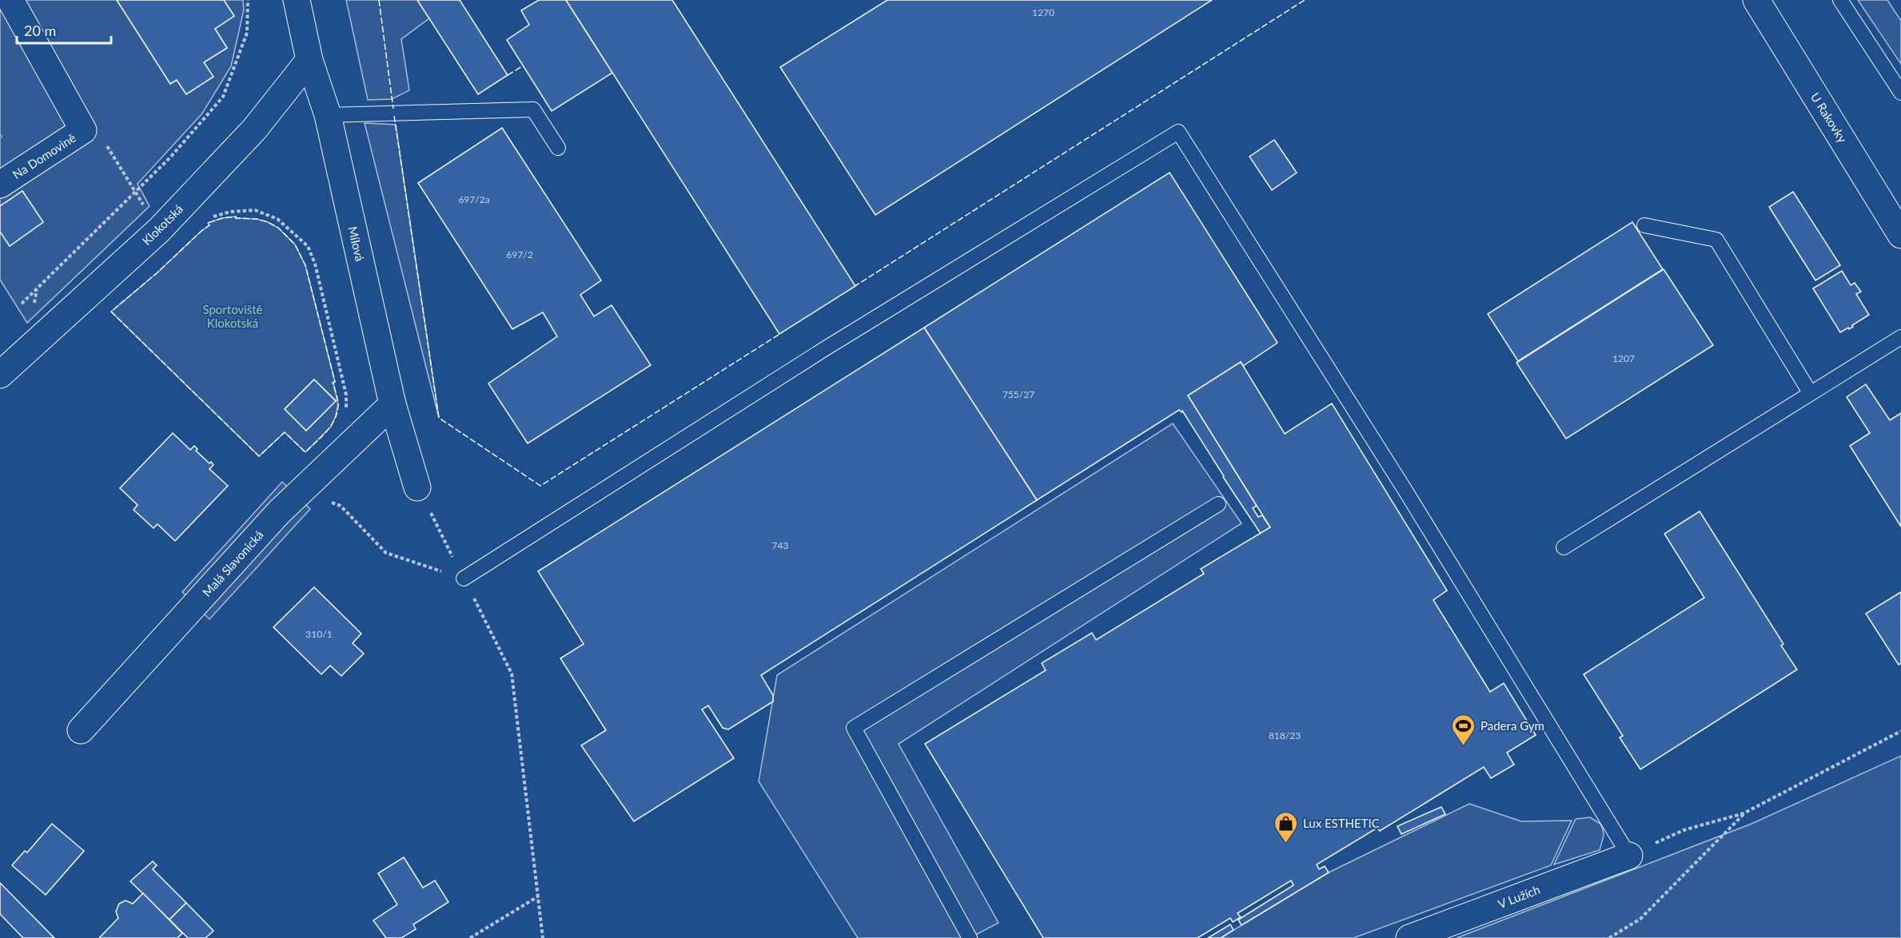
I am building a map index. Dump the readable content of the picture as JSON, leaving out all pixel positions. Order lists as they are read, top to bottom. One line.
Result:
{"streets":{"street":["U Rakovky","Na Domovině","Klokotská","Mílová","Malá Slavonická","V Lužích"]},"crossings":[["Klokotská","Mílová"],["Mílová","Malá Slavonická"]],"parks":["Sportoviště Klokotská"],"places":{"sports":["Padera Gym"],"shop":["Lux ESTHETIC"]},"house_numbers":["1270","697/2a","697/2","1207","755/27","743","310/1","818/23"],"scale_bar":"20 m"}
